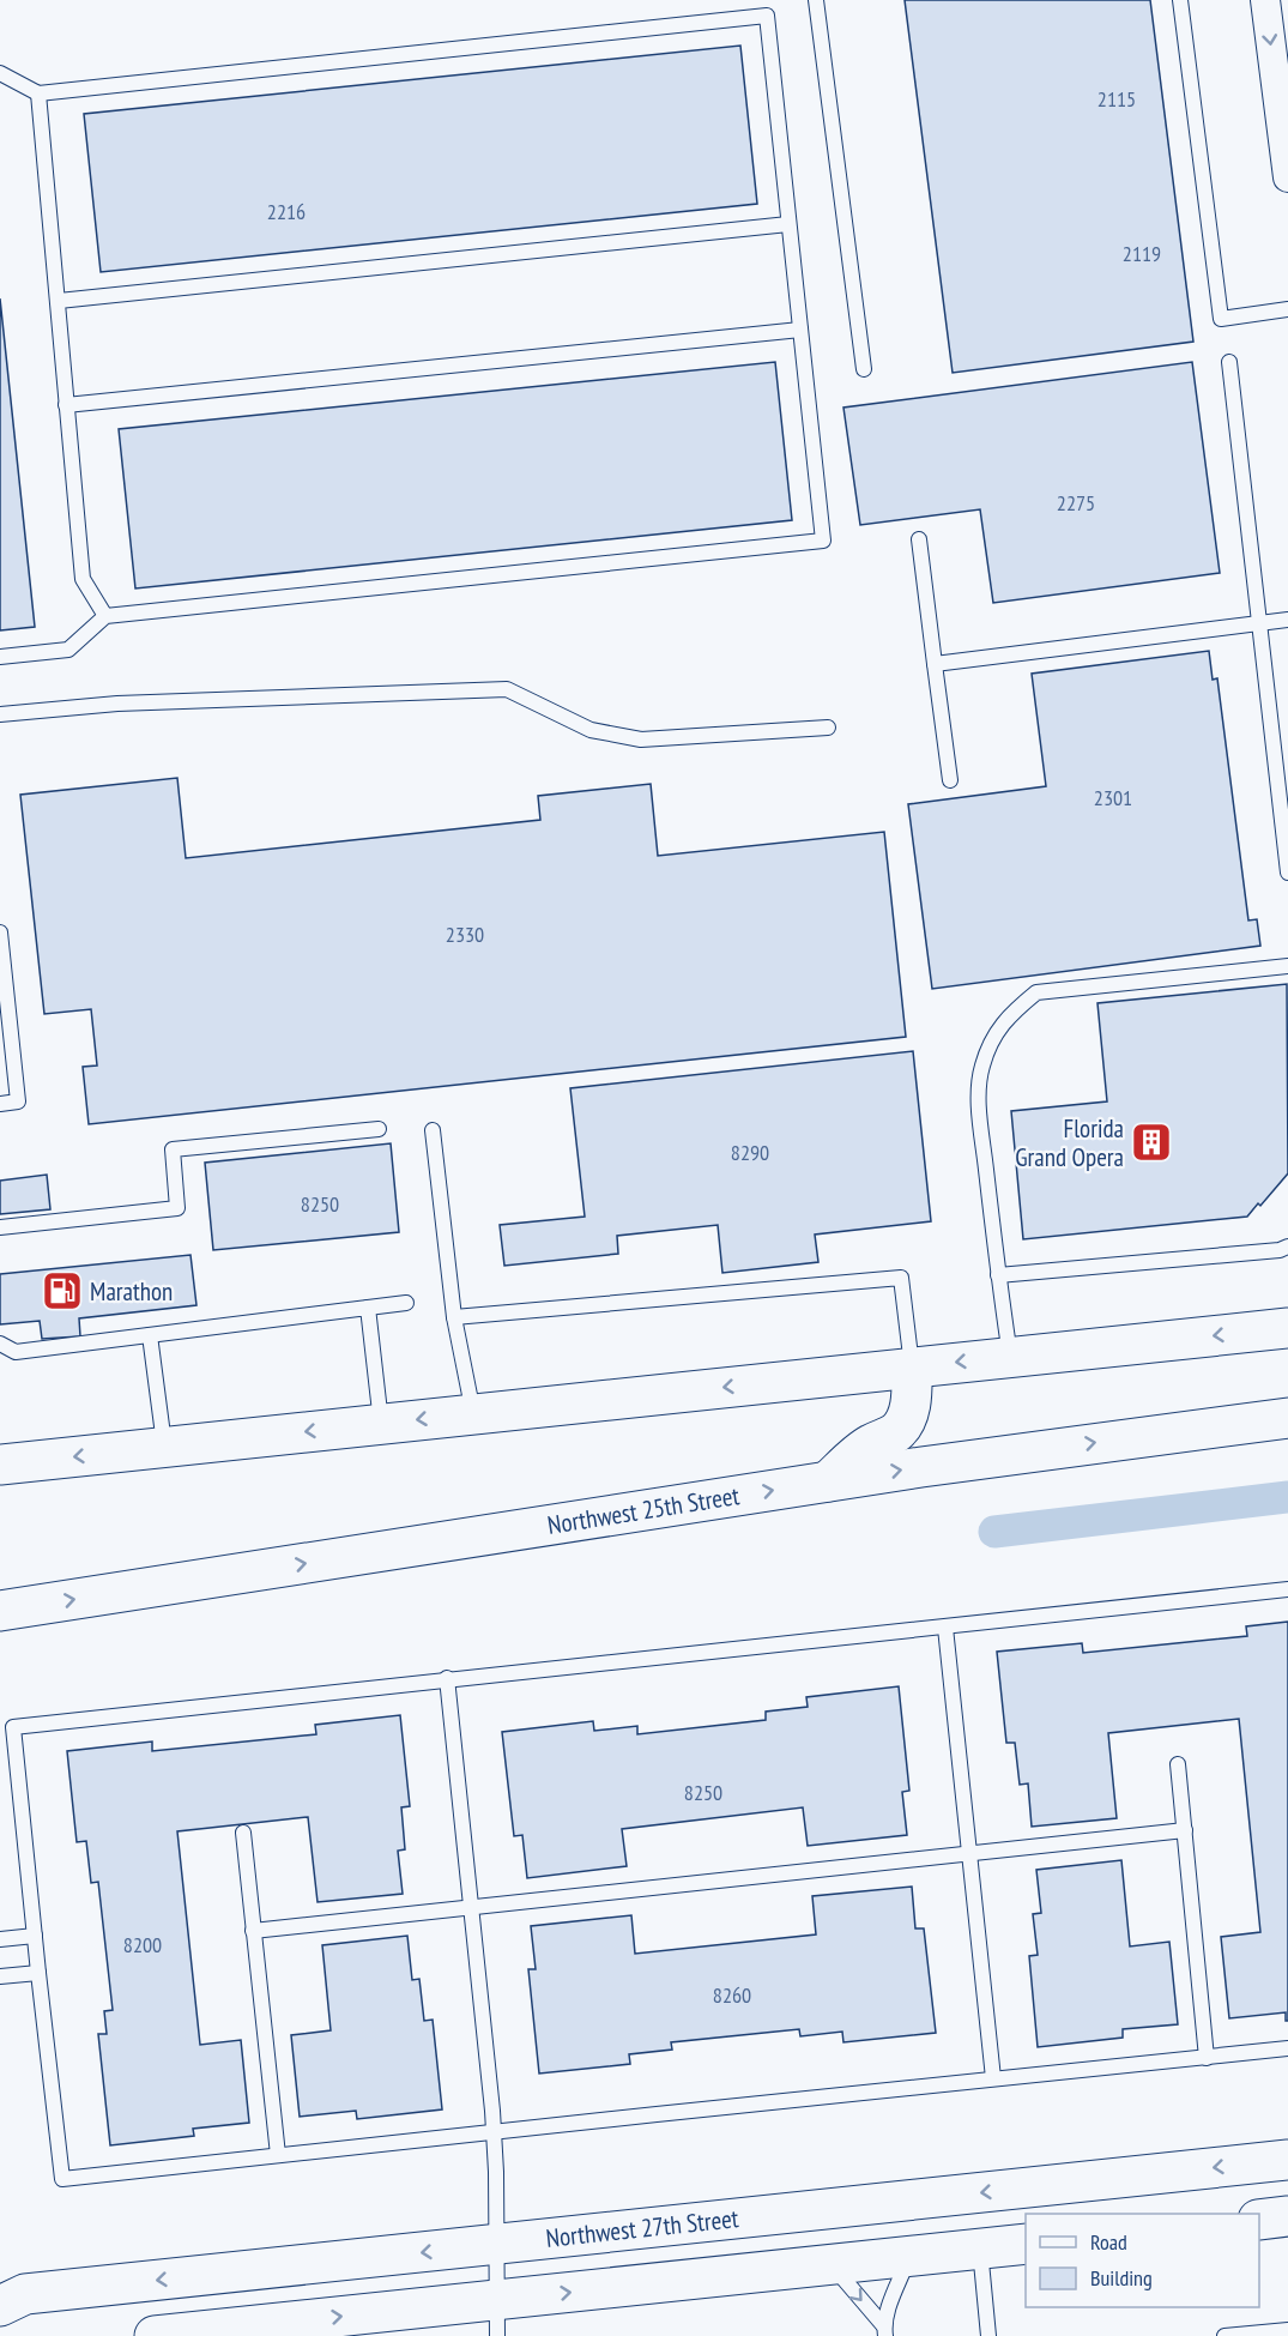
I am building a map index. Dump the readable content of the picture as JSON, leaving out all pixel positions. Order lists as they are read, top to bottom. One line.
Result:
{"streets":{"main road":["Northwest 25th Street","Northwest 27th Street"]},"places":{"building":["Florida Grand Opera"],"fuel station":["Marathon"]},"house_numbers":["2115","2216","2119","2275","2301","2330","8290","8250","8250","8200","8260"],"legend":["Road","Building"]}
